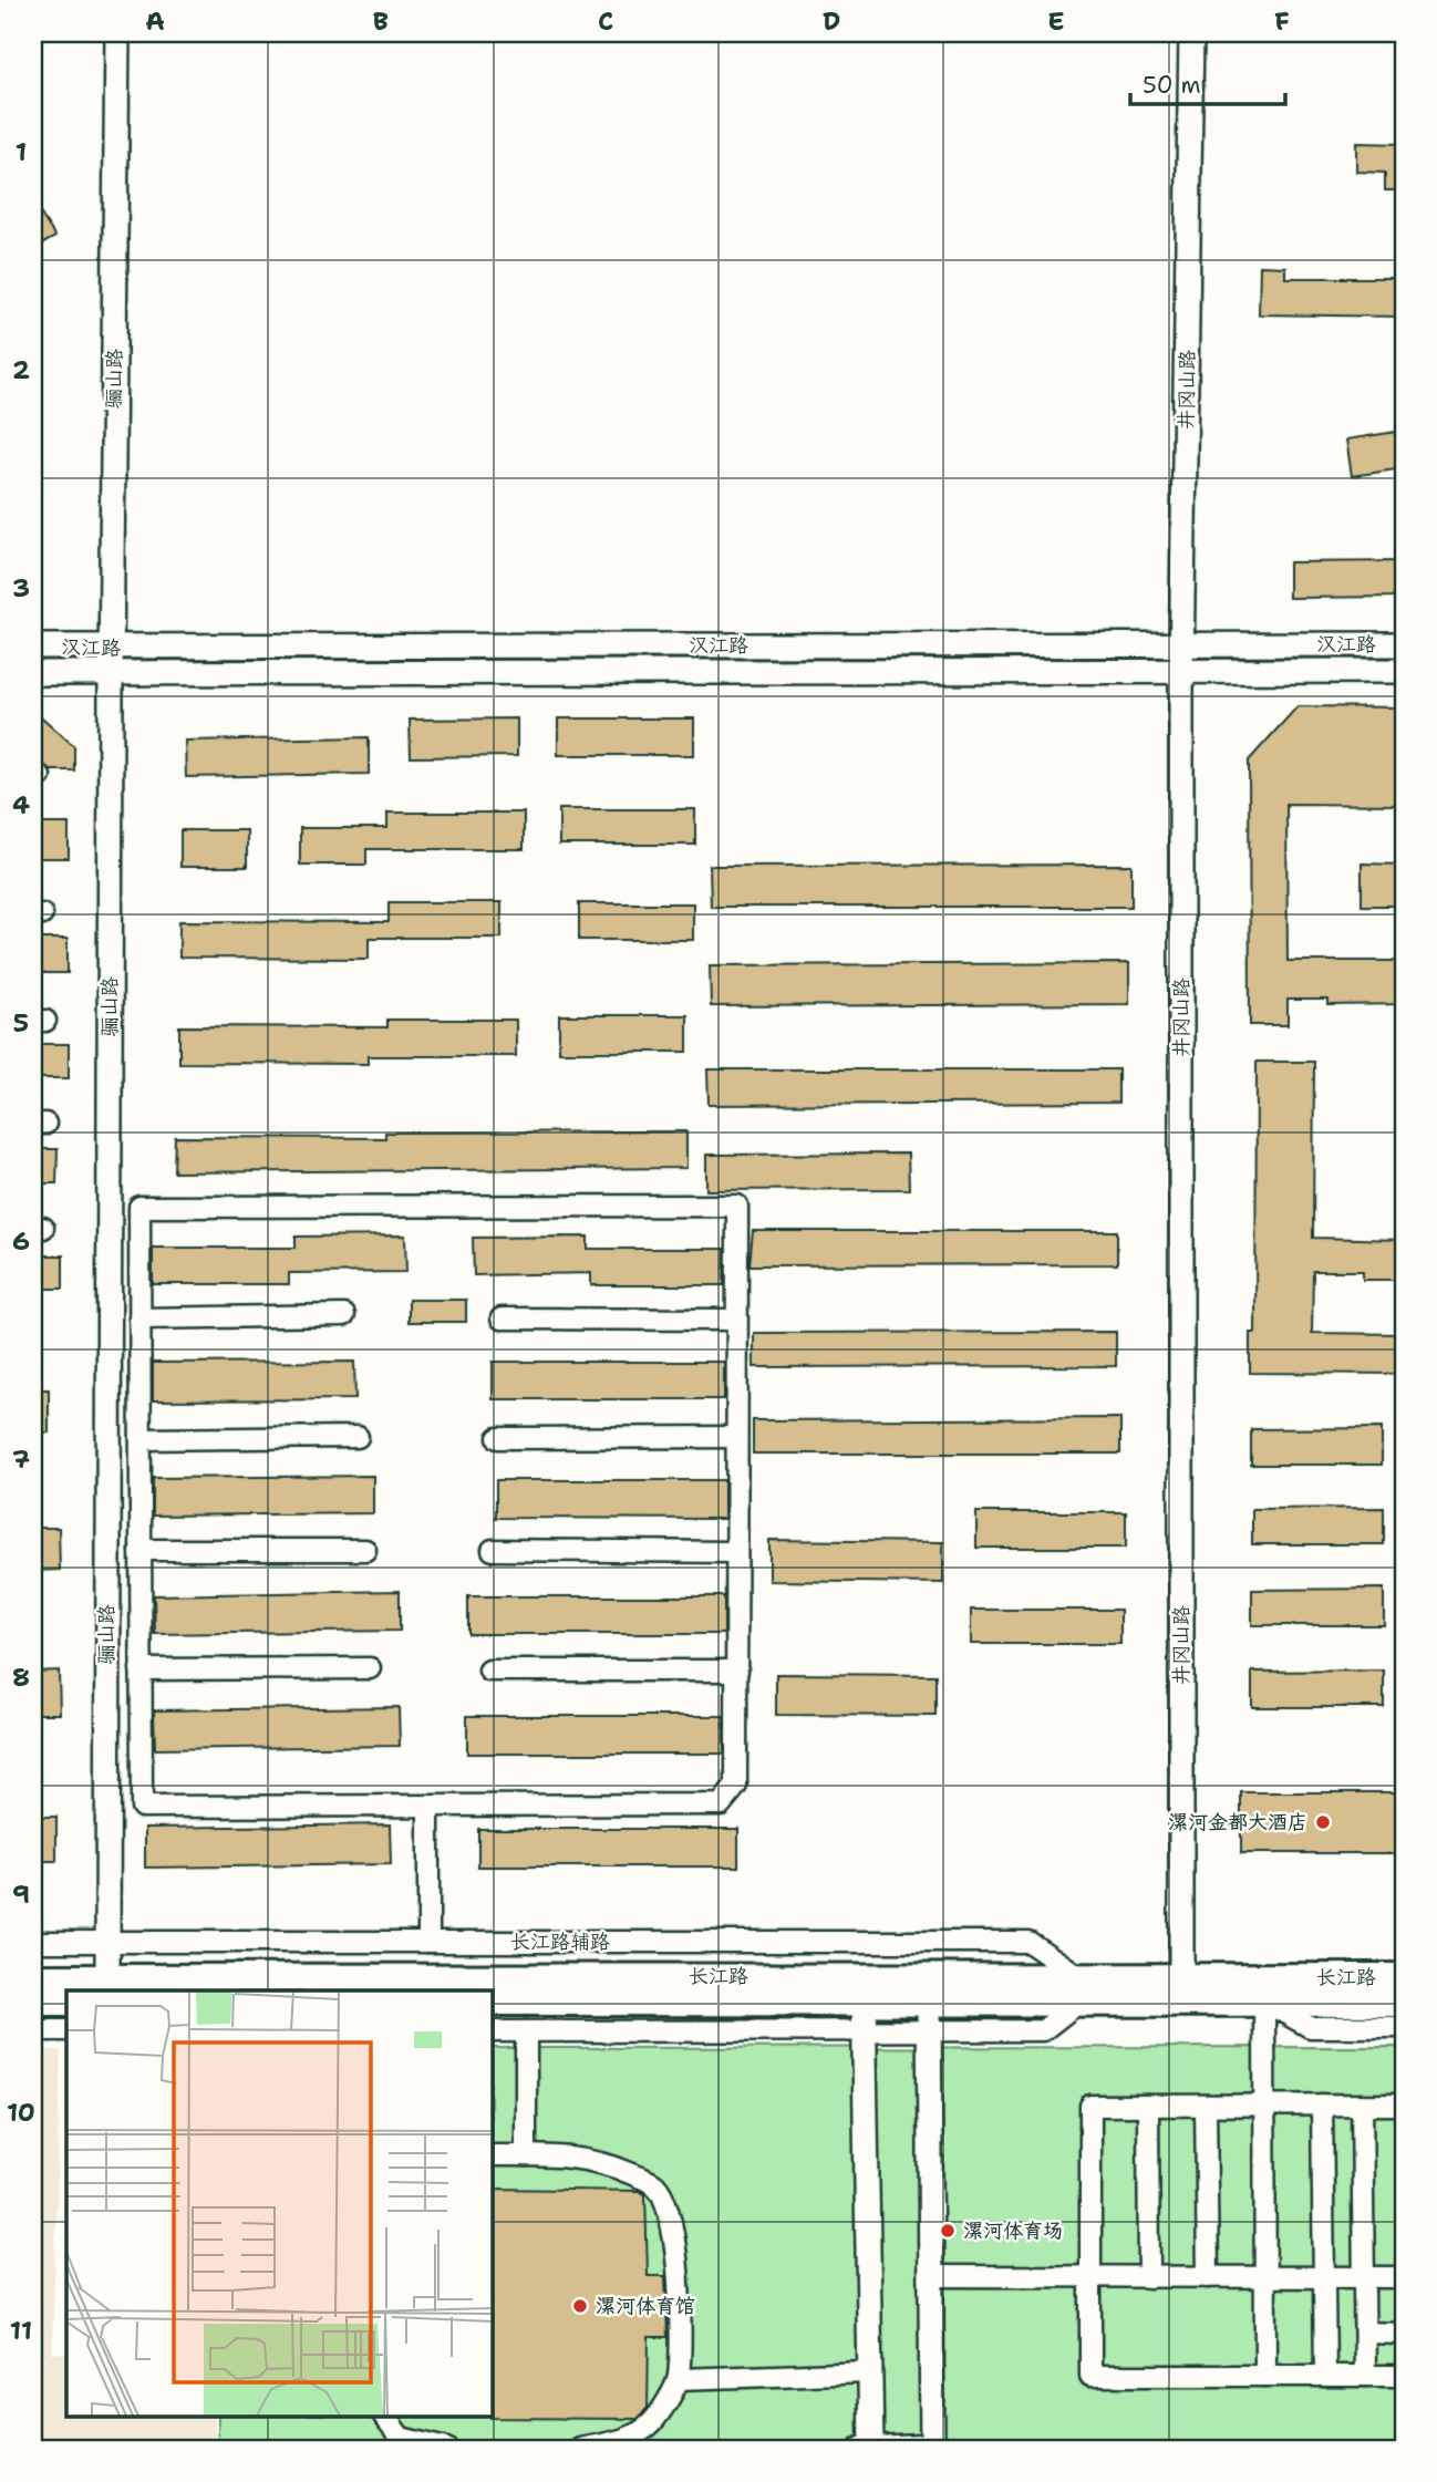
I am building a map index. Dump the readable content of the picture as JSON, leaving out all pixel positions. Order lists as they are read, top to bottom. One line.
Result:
{"streets":{"main road":["长江路"],"street":["骊山路","井冈山路","汉江路","长江路辅路"]},"crossings":[["骊山路","汉江路"],["骊山路","长江路辅路"],["骊山路","长江路"],["井冈山路","汉江路"],["井冈山路","长江路"],["长江路辅路","长江路"]],"places":["漯河金都大酒店","漯河体育场","漯河体育馆"],"scale_bar":"50 m","grid":{"columns":["A","B","C","D","E","F"],"rows":["1","2","3","4","5","6","7","8","9","10","11"]}}
